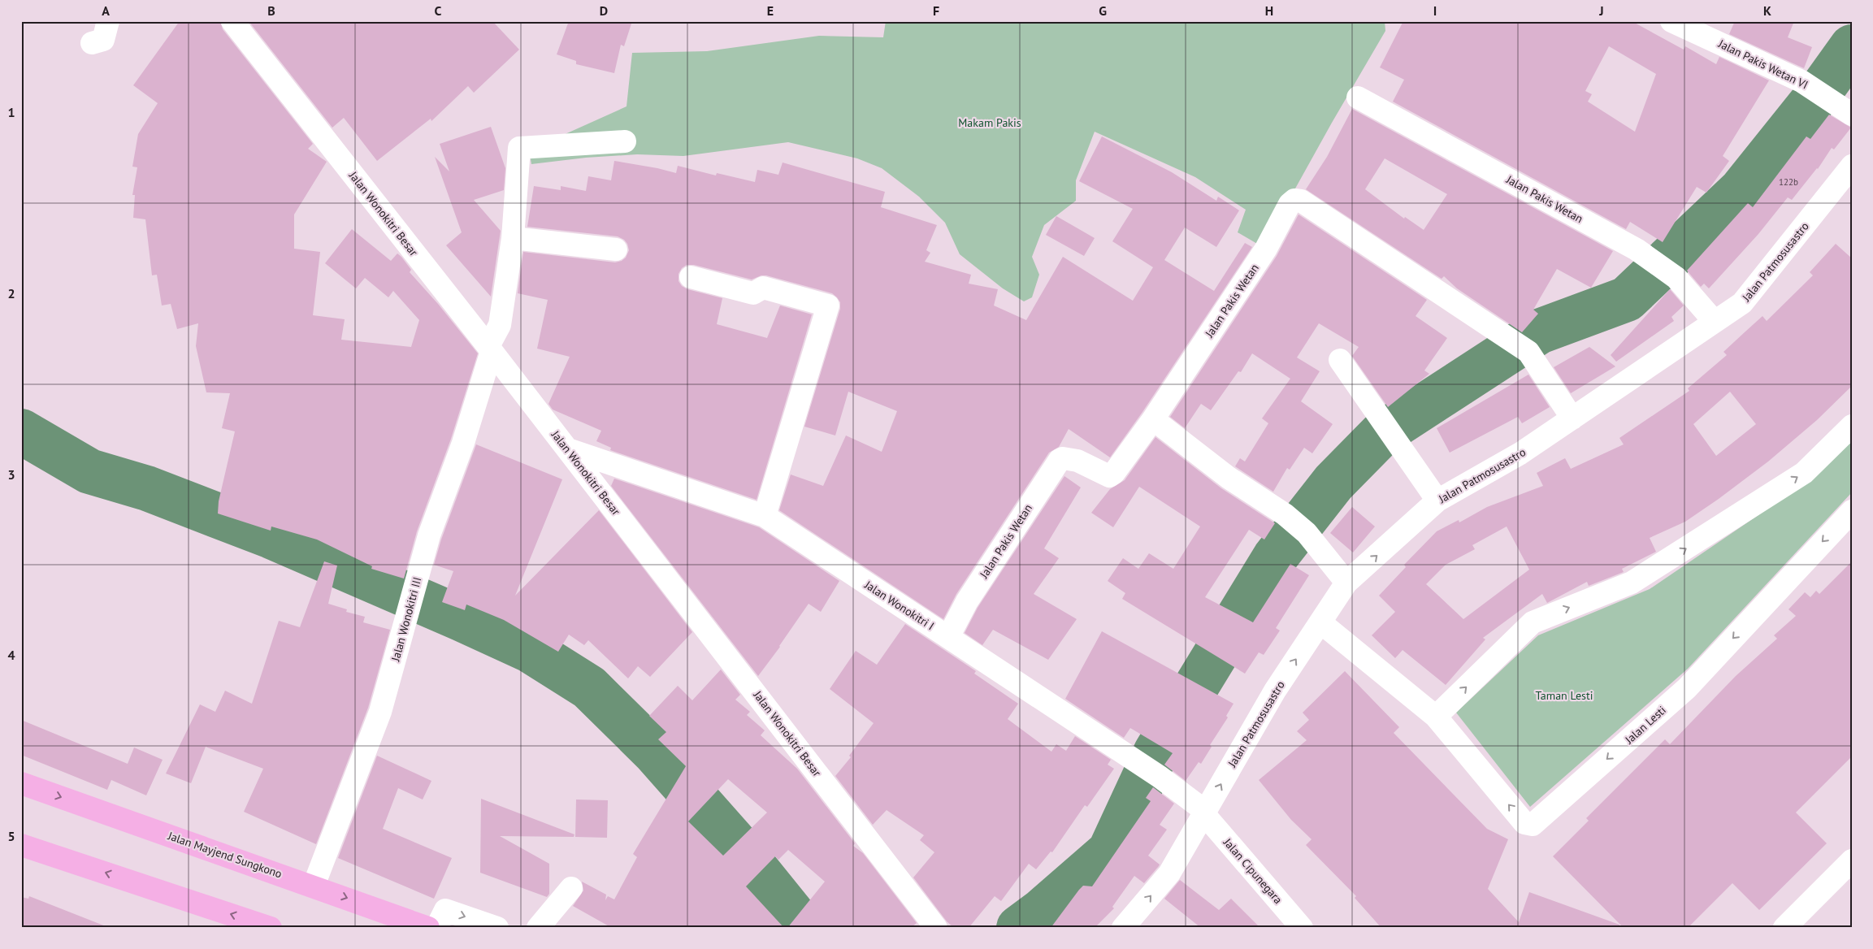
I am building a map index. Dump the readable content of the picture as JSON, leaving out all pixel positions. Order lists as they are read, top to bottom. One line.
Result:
{"streets":{"main road":["Jalan Mayjend Sungkono"],"street":["Jalan Pakis Wetan VI","Jalan Pakis Wetan","Jalan Wonokitri Besar","Jalan Patmosusastro","Jalan Wonokitri I","Jalan Wonokitri III","Jalan Lesti","Jalan Cipunegara"]},"crossings":[["Jalan Pakis Wetan","Jalan Patmosusastro"],["Jalan Pakis Wetan","Jalan Wonokitri I"],["Jalan Wonokitri Besar","Jalan Wonokitri I"],["Jalan Wonokitri Besar","Jalan Wonokitri III"],["Jalan Patmosusastro","Jalan Wonokitri I"],["Jalan Patmosusastro","Jalan Lesti"],["Jalan Patmosusastro","Jalan Cipunegara"],["Jalan Wonokitri I","Jalan Cipunegara"],["Jalan Wonokitri III","Jalan Mayjend Sungkono"]],"one_way":["Jalan Patmosusastro"],"parks":["Makam Pakis","Taman Lesti"],"house_numbers":["122b"],"grid":{"columns":["A","B","C","D","E","F","G","H","I","J","K"],"rows":["1","2","3","4","5"]}}
